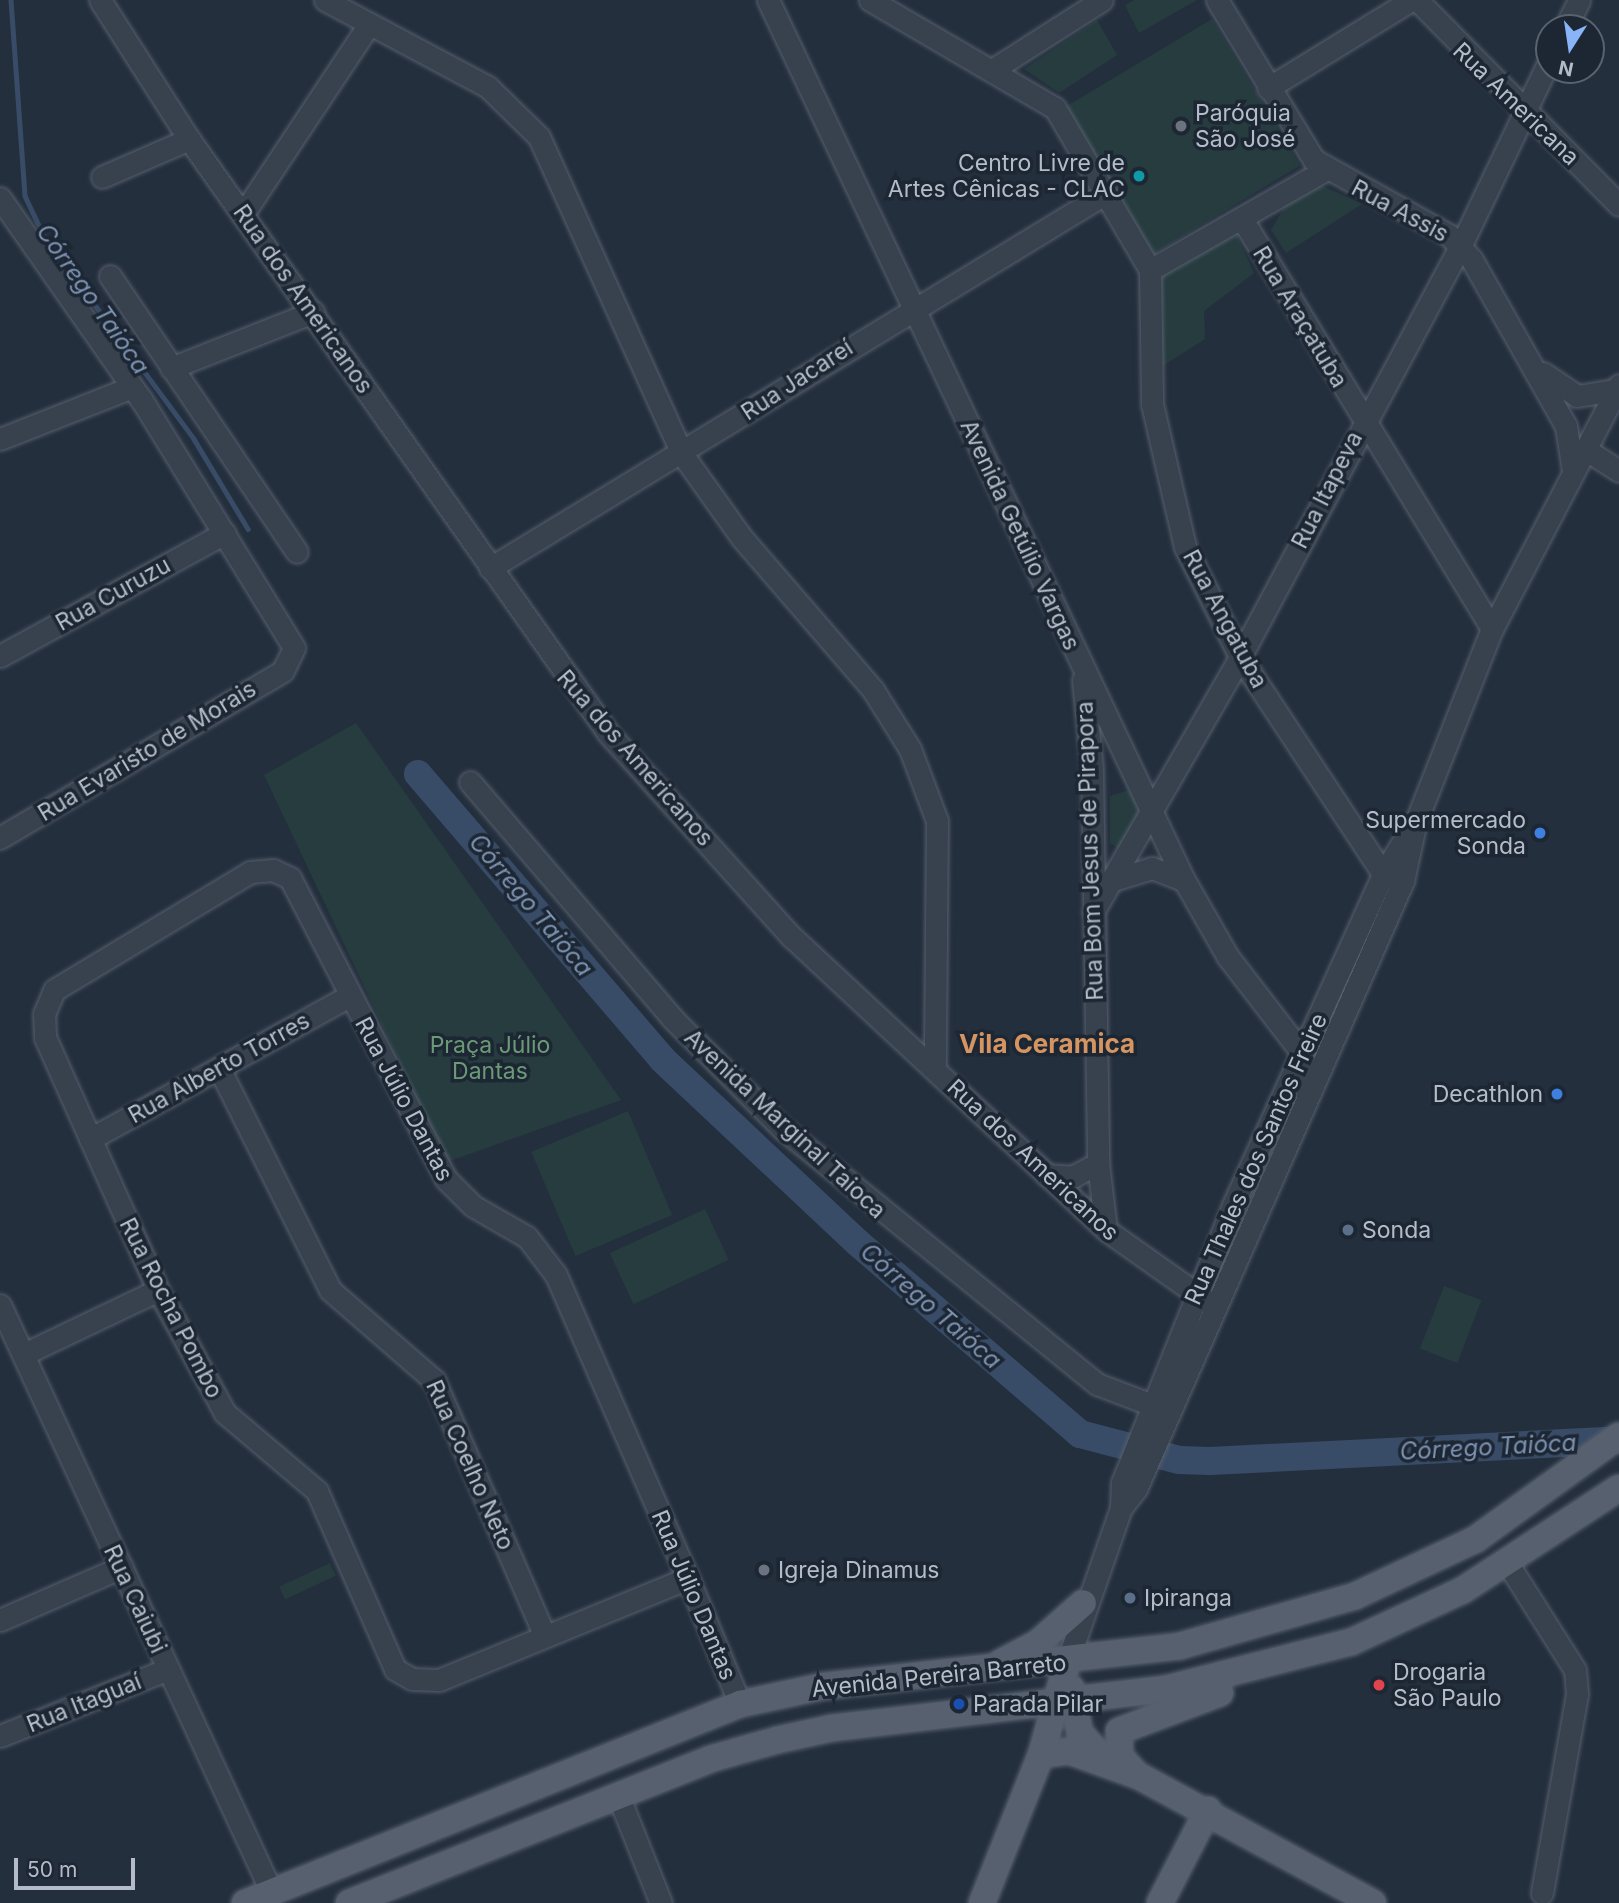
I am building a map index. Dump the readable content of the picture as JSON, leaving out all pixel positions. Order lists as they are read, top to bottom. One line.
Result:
{"streets":{"main road":["Rua Thales dos Santos Freire","Avenida Pereira Barreto"],"street":["Rua Americana","Rua Assis","Rua dos Americanos","Rua Araçatuba","Rua Jacareí","Rua Itapeva","Avenida Getúlio Vargas","Rua Curuzu","Rua Angatuba","Rua Evaristo de Morais","Rua Bom Jesus de Pirapora","Rua Alberto Torres","Rua Júlio Dantas","Avenida Marginal Taioca","Rua Rocha Pombo","Rua Coelho Neto","Rua Caiubi","Rua Itaguaí"]},"crossings":[["Rua Americana","Rua Itapeva"],["Rua Assis","Rua Itapeva"],["Rua Assis","Rua Thales dos Santos Freire"],["Rua dos Americanos","Rua Jacareí"],["Rua dos Americanos","Rua Bom Jesus de Pirapora"],["Rua dos Americanos","Rua Thales dos Santos Freire"],["Rua Araçatuba","Rua Itapeva"],["Rua Araçatuba","Rua Thales dos Santos Freire"],["Rua Jacareí","Avenida Getúlio Vargas"],["Rua Itapeva","Avenida Getúlio Vargas"],["Rua Itapeva","Rua Angatuba"],["Rua Itapeva","Rua Bom Jesus de Pirapora"],["Avenida Getúlio Vargas","Rua Bom Jesus de Pirapora"],["Avenida Getúlio Vargas","Rua Thales dos Santos Freire"],["Rua Curuzu","Rua Evaristo de Morais"],["Rua Angatuba","Rua Thales dos Santos Freire"],["Rua Alberto Torres","Rua Júlio Dantas"],["Rua Alberto Torres","Rua Rocha Pombo"],["Rua Alberto Torres","Rua Coelho Neto"],["Rua Júlio Dantas","Rua Rocha Pombo"],["Rua Júlio Dantas","Avenida Pereira Barreto"],["Avenida Marginal Taioca","Rua Thales dos Santos Freire"],["Rua Thales dos Santos Freire","Avenida Pereira Barreto"],["Rua Rocha Pombo","Rua Coelho Neto"],["Rua Caiubi","Avenida Pereira Barreto"],["Rua Caiubi","Rua Itaguaí"]],"districts":["Vila Ceramica"],"water":["Córrego Taióca"],"parks":["Praça Júlio Dantas"],"places":["Paróquia São José","Centro Livre de Artes Cênicas - CLAC","Supermercado Sonda","Decathlon","Sonda","Igreja Dinamus","Ipiranga","Drogaria São Paulo","Parada Pilar"],"scale_bar":"50 m","north":"bottom"}
